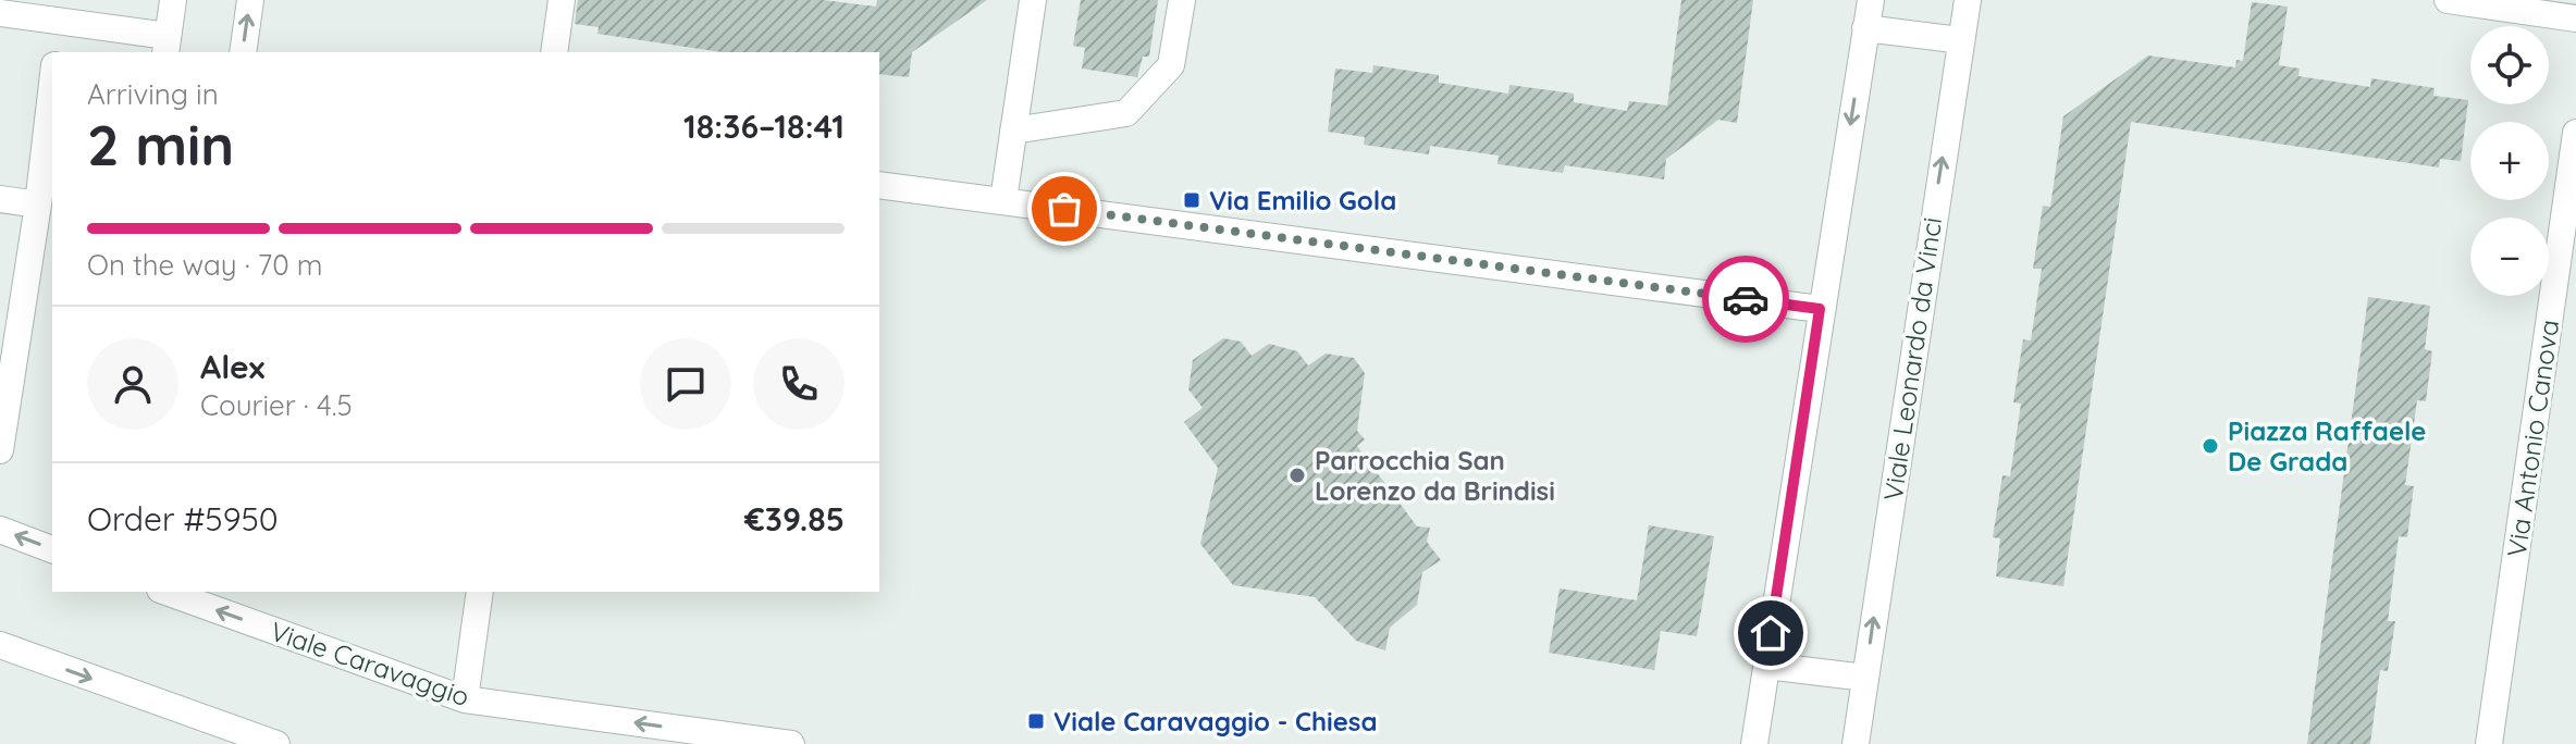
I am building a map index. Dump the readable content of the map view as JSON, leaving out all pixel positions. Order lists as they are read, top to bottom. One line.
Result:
{"streets":{"street":["Viale Leonardo da Vinci","Via Antonio Canova","Viale Caravaggio"]},"one_way":["Viale Caravaggio"],"places":{"transit":["Via Emilio Gola","Viale Caravaggio - Chiesa"],"other":["Piazza Raffaele De Grada","Parrocchia San Lorenzo da Brindisi"]},"page":{"map_buttons":["+","−"],"heading":["2 min","Arriving in","18:36–18:41"],"panel":["Alex","Courier · 4.5","Order #5950","€39.85"],"bar":"On the way · 70 m"}}
